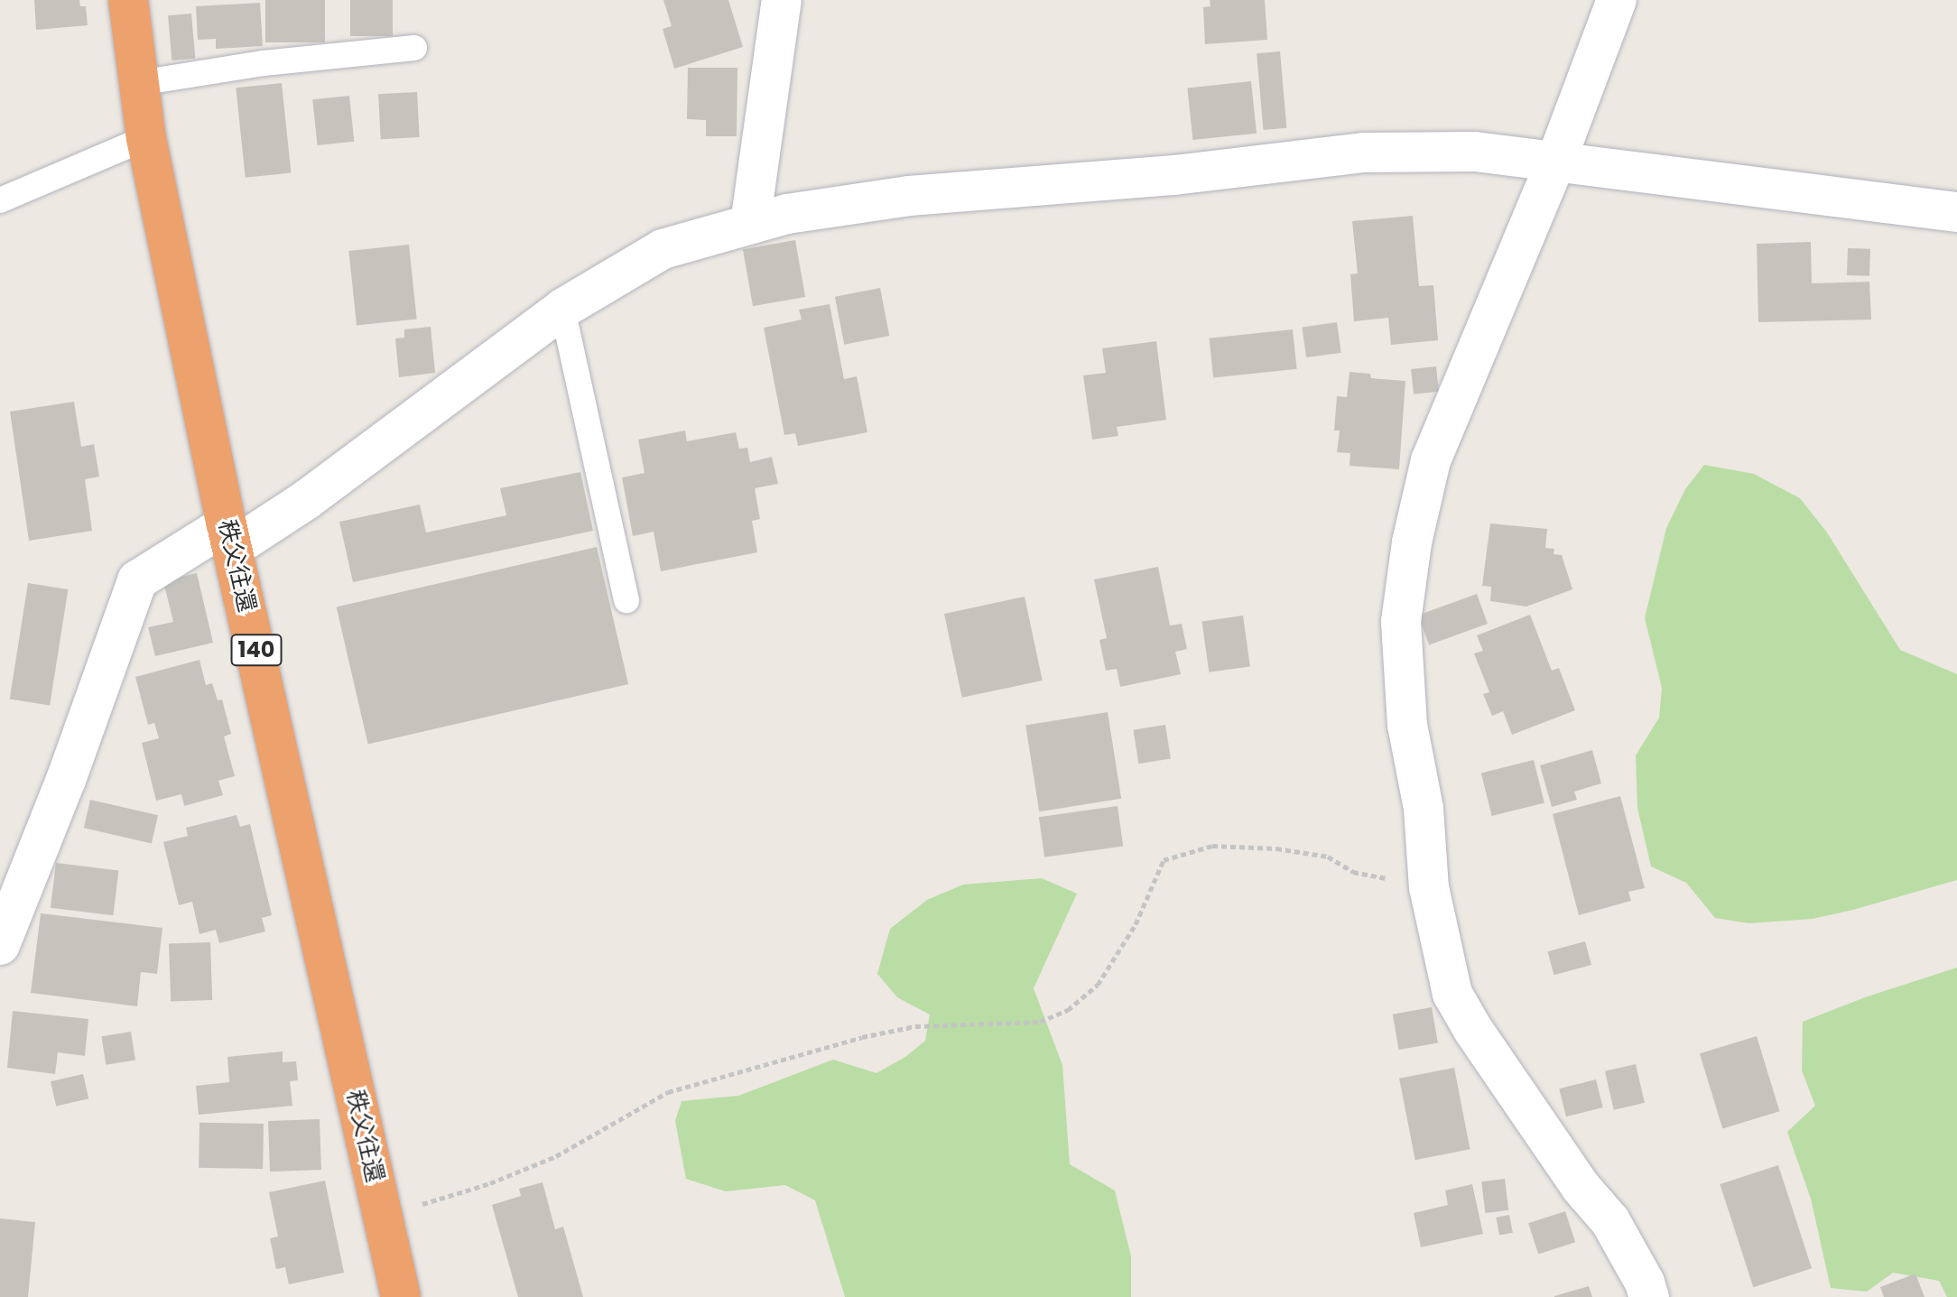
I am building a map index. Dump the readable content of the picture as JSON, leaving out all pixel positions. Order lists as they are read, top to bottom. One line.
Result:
{"streets":{"highway":["秩父往還","140"]}}
